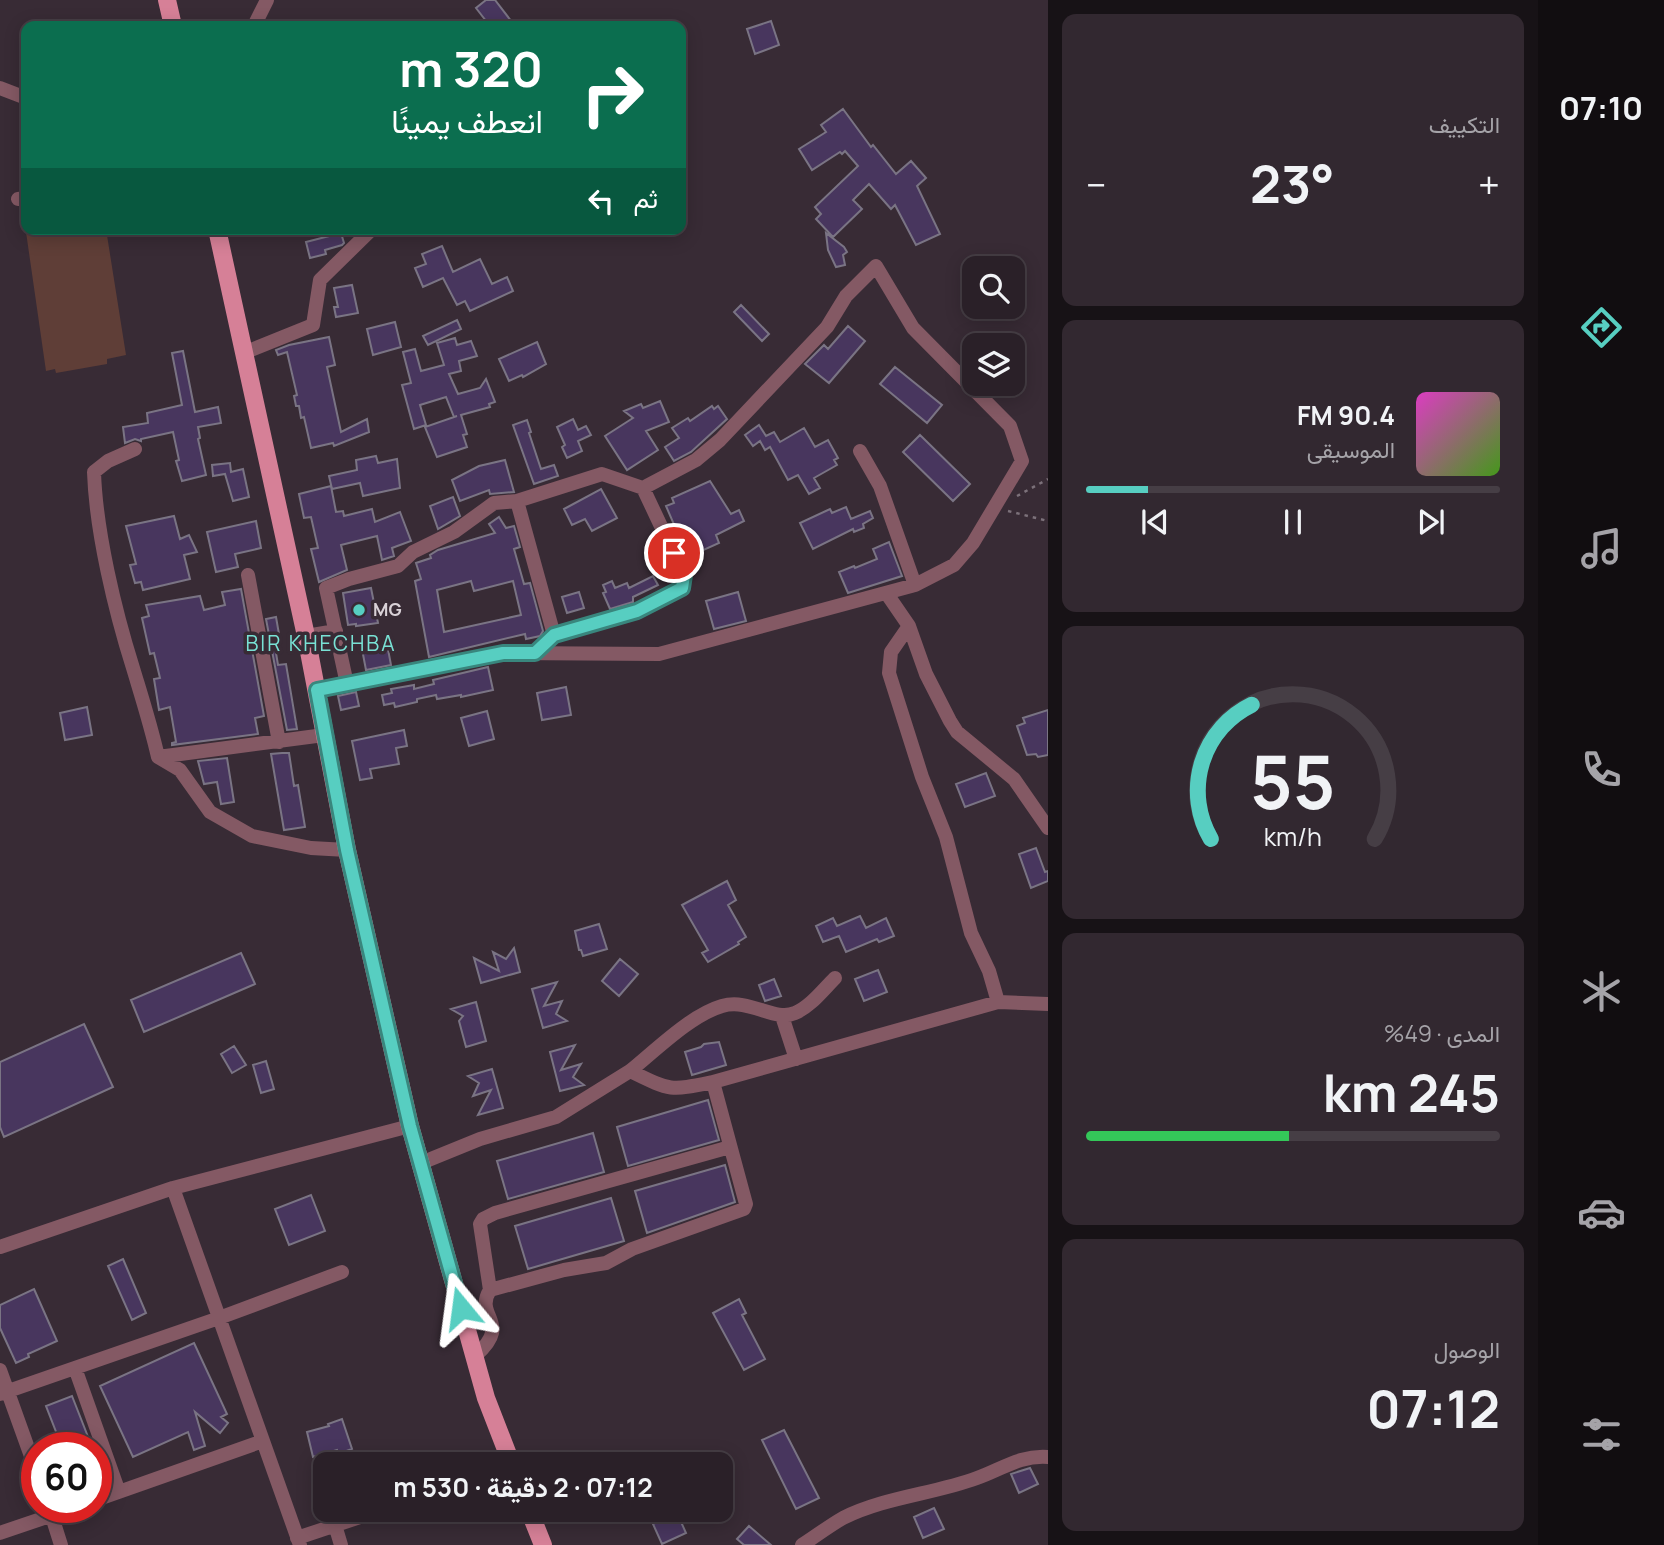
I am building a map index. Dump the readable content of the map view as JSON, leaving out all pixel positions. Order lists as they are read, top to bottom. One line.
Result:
{"districts":["BIR KHECHBA"],"places":["MG"],"page":{"tabs":"07:10","tile":["التكييف",["المدى · 49%","245 km"],["الوصول","07:12"]],"turn":["320 m","انعطف يمينًا"],"heat":["−","23°","+"],"then":"ثم","song":["90.4 FM","الموسيقى"],"limit":"60","trip":"07:12 · 2 دقيقة · 530 m","gauge":["55","km/h"]}}
